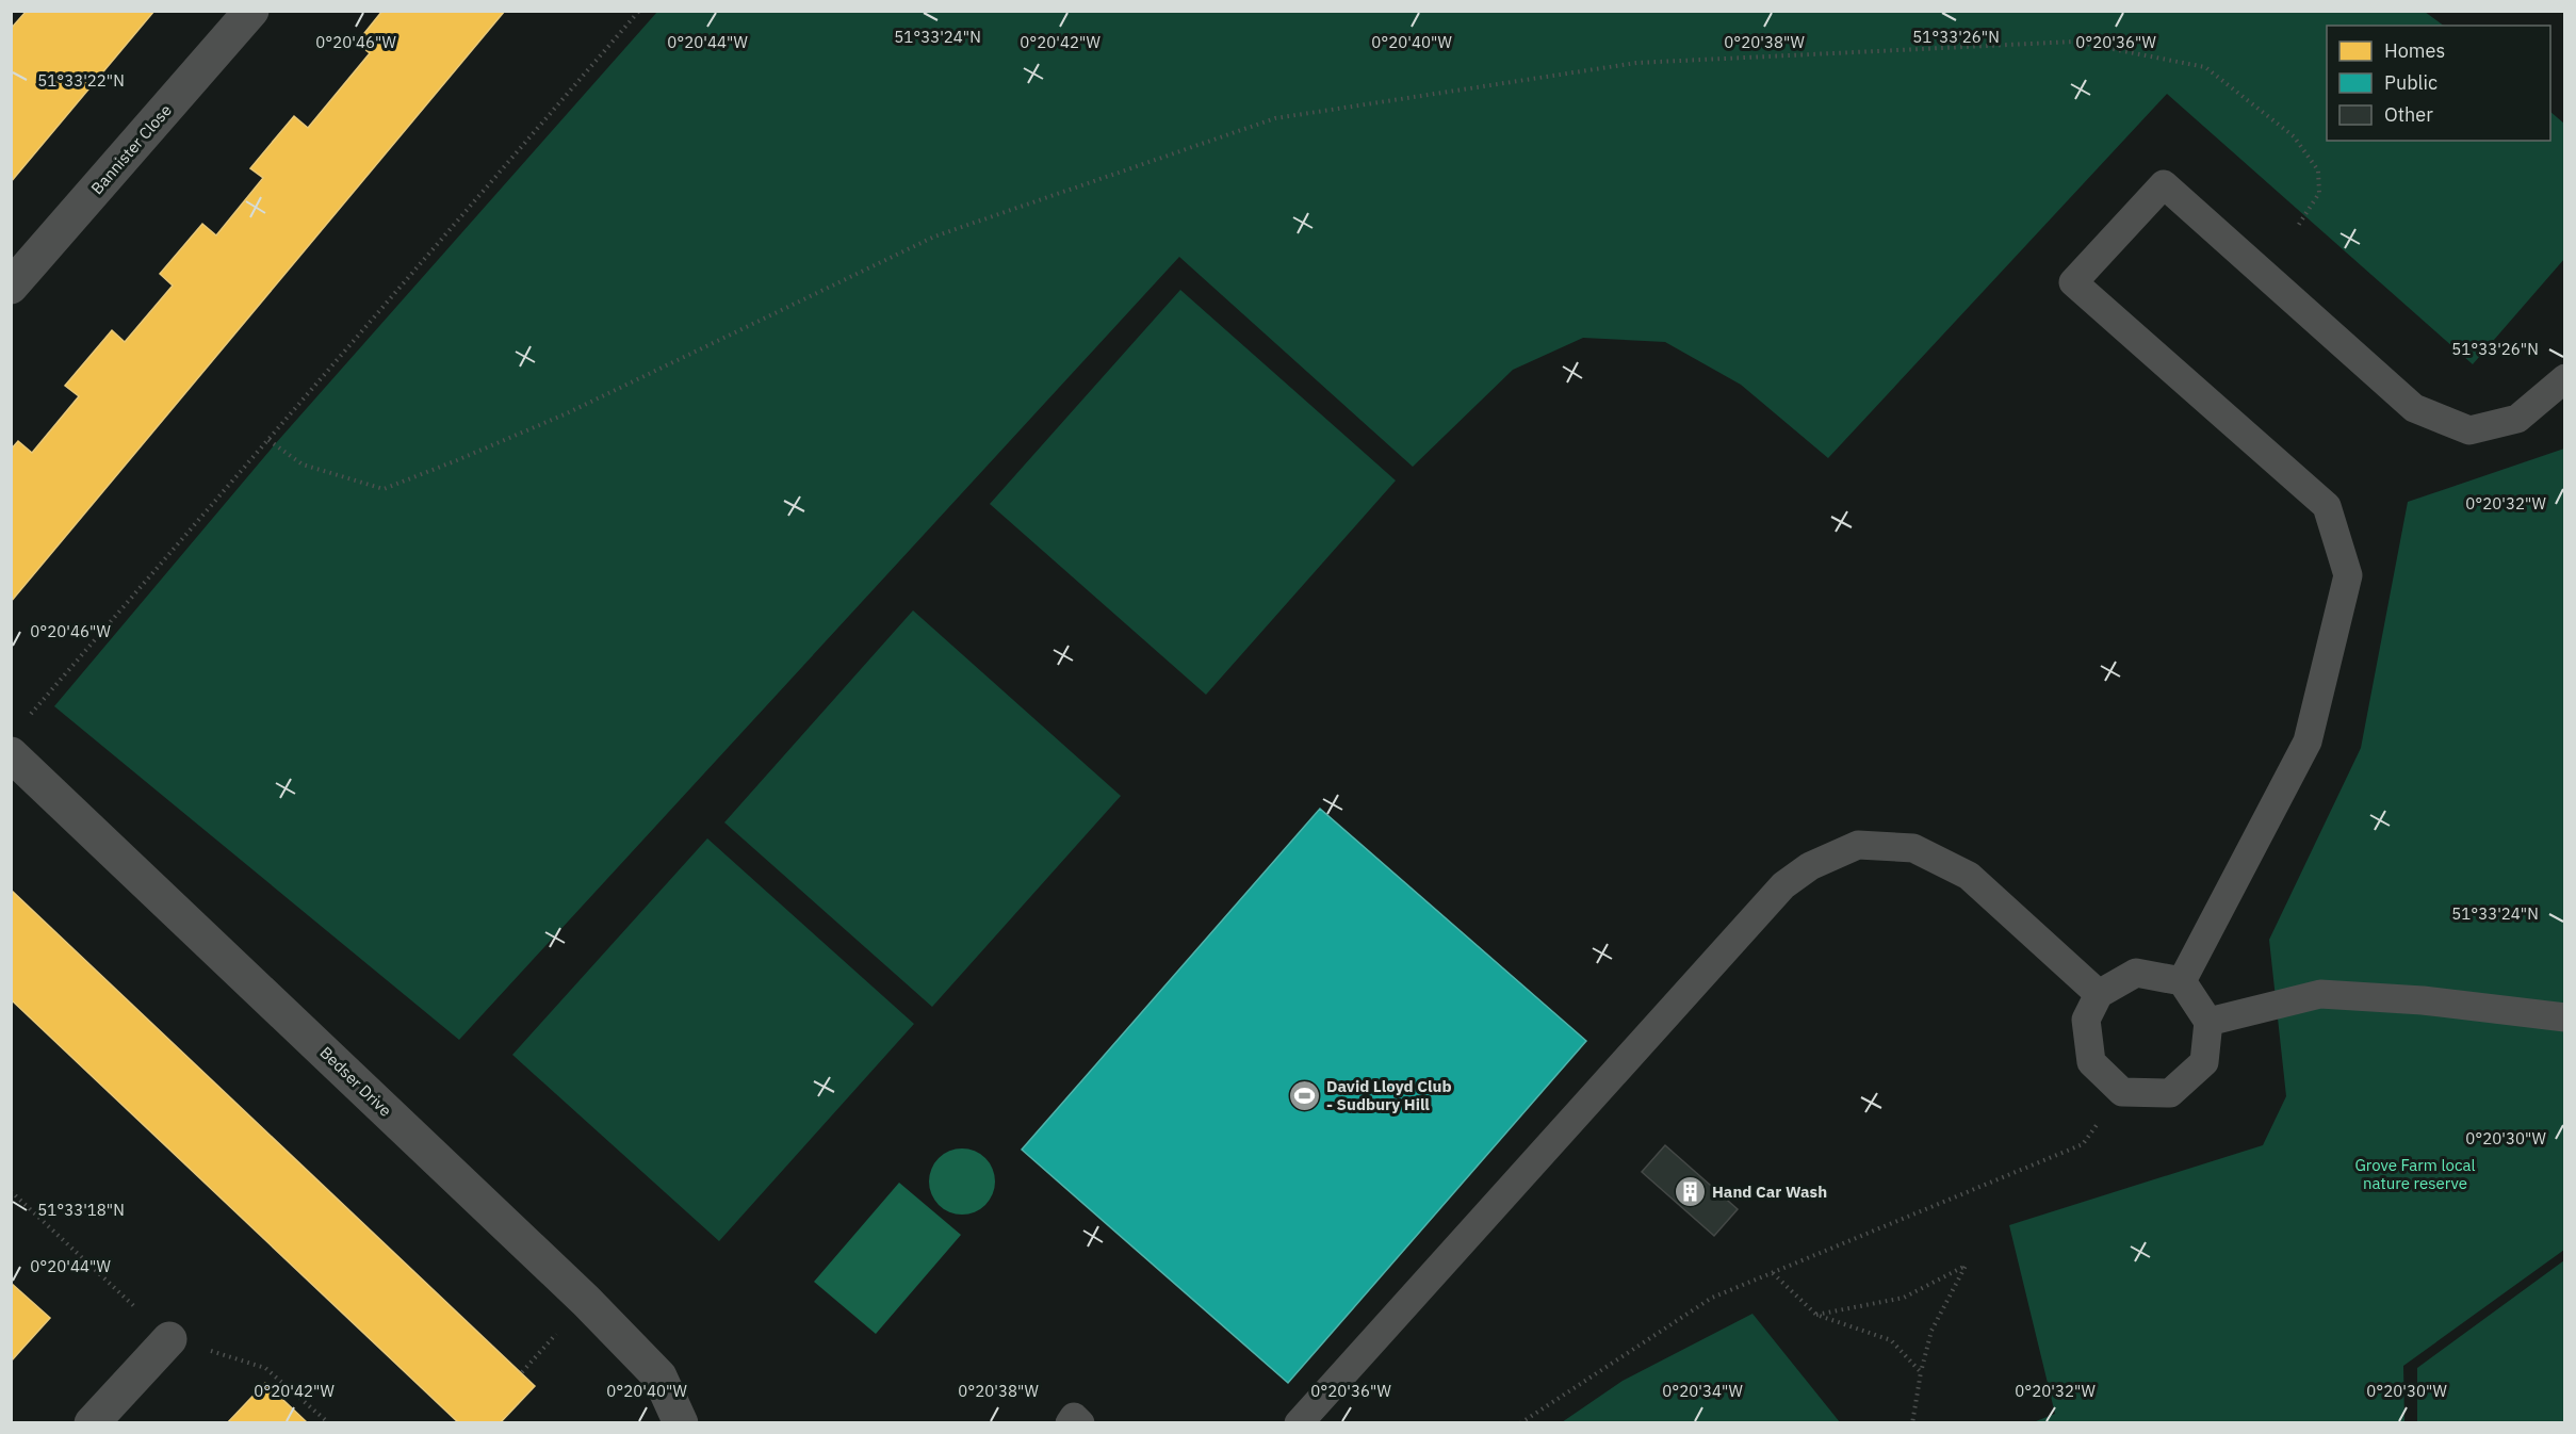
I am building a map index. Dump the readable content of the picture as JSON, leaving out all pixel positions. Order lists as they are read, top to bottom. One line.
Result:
{"streets":{"street":["Bannister Close","Bedser Drive"]},"parks":["Grove Farm local nature reserve"],"places":{"sports":["David Lloyd Club - Sudbury Hill"],"building":["Hand Car Wash"]},"legend":["Homes","Public","Other"],"coordinates":["51°33'24\"N","51°33'26\"N","0°20'46\"W","0°20'44\"W","0°20'42\"W","0°20'40\"W","0°20'38\"W","0°20'36\"W","51°33'22\"N","0°20'32\"W","0°20'30\"W","51°33'18\"N","0°20'34\"W"]}
